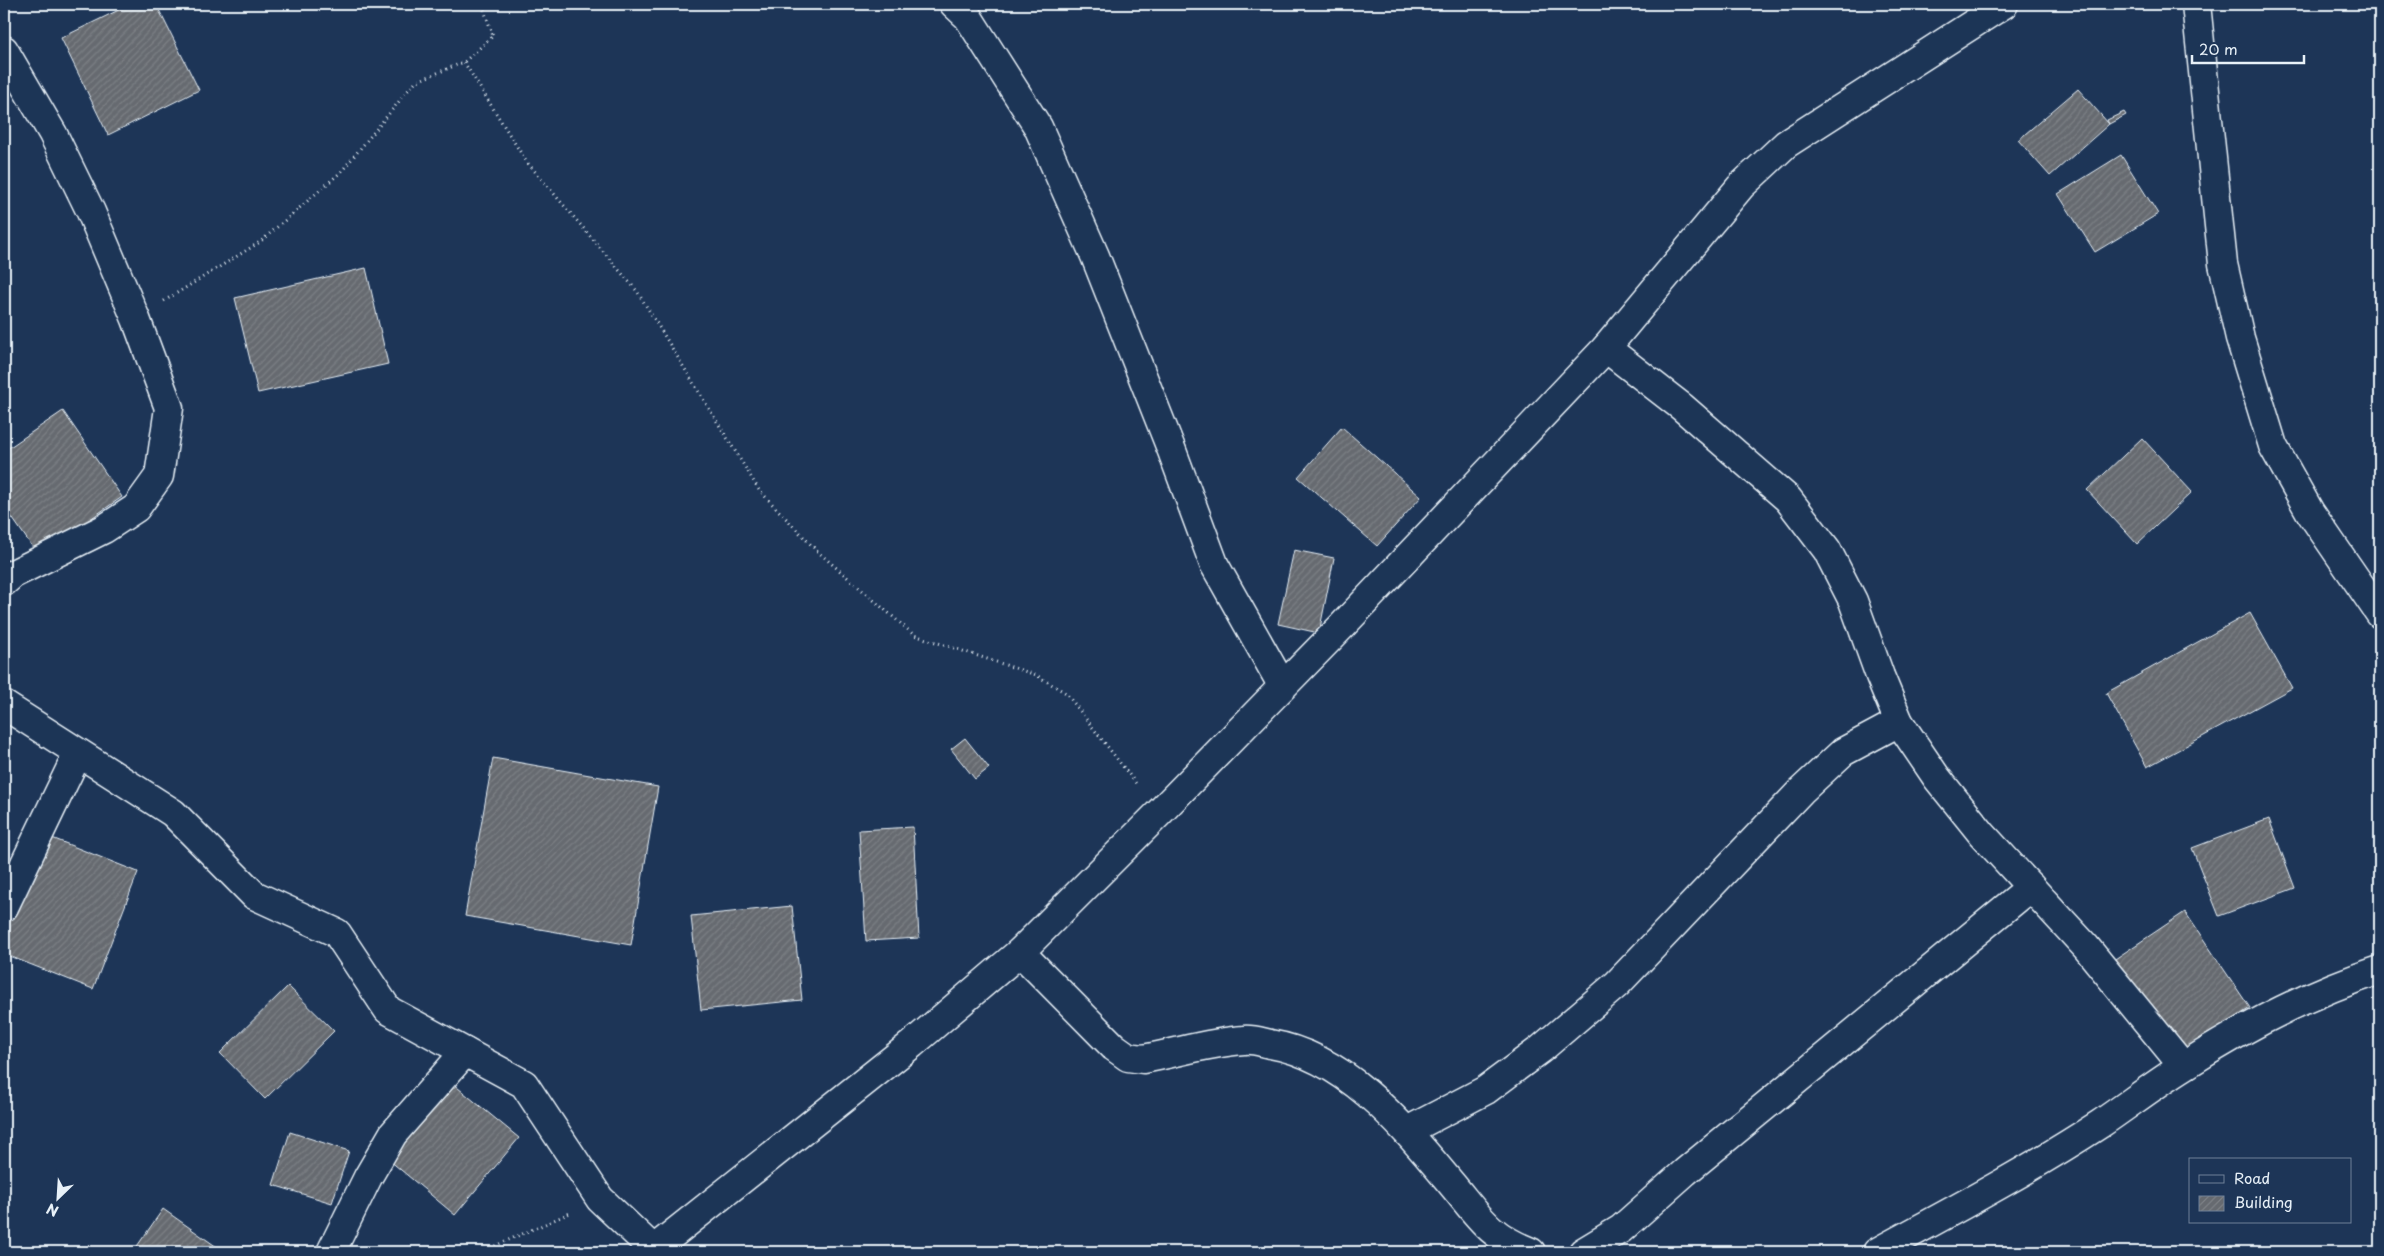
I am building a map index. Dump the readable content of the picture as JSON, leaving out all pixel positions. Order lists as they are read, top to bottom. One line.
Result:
{"legend":["Road","Building"],"scale_bar":"20 m","north":"bottom left"}
